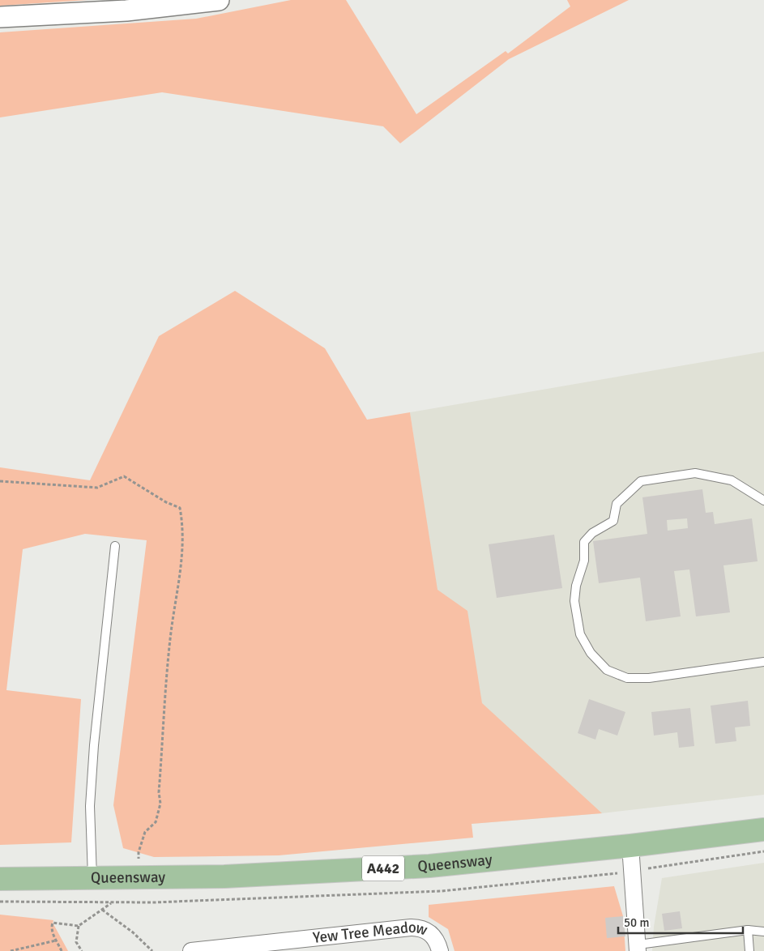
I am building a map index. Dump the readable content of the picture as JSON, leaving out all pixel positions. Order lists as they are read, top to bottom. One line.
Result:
{"streets":{"main road":["Queensway","A442"],"street":["Yew Tree Meadow"]},"scale_bar":"50 m"}
